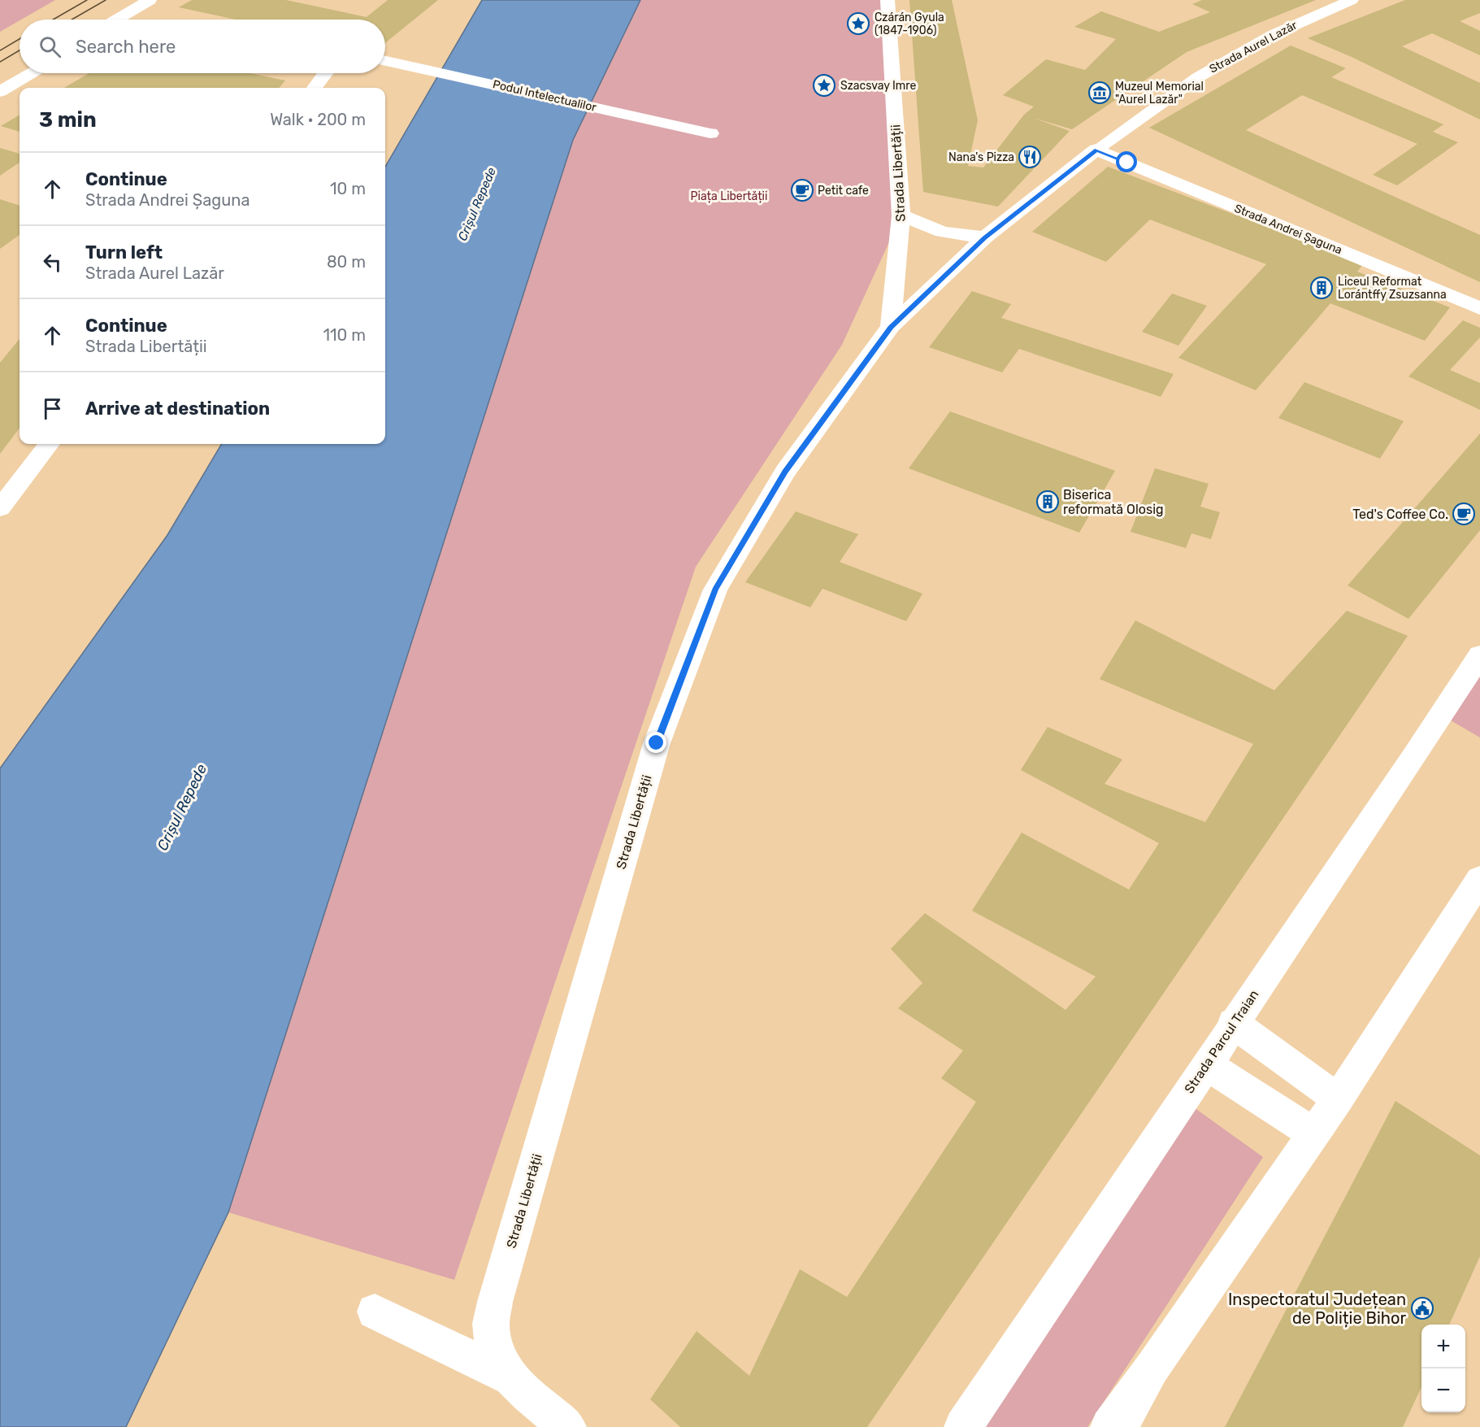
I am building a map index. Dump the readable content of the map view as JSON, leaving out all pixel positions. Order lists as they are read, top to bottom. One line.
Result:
{"streets":{"street":["Strada Aurel Lazăr","Podul Intelectualilor","Strada Libertății","Strada Andrei Șaguna","Strada Parcul Traian"]},"crossings":[["Strada Aurel Lazăr","Strada Libertății"],["Strada Aurel Lazăr","Strada Andrei Șaguna"]],"water":["Crișul Repede"],"parks":["Piața Libertății"],"places":{"place":["Czárán Gyula (1847-1906)","Szacsvay Imre"],"museum":["Muzeul Memorial \"Aurel Lazăr\""],"restaurant":["Nana's Pizza"],"cafe":["Petit cafe","Ted's Coffee Co."],"building":["Liceul Reformat Lorántffy Zsuzsanna","Biserica reformată Olosig"],"public building":["Inspectoratul Județean de Poliție Bihor"]},"page":{"search":"Search here","heading":["3 min","Walk · 200 m"],"list":[["Continue","Strada Andrei Șaguna","10 m"],["Turn left","Strada Aurel Lazăr","80 m"],["Continue","Strada Libertății","110 m"],"Arrive at destination"],"map_buttons":["+","−"]}}
